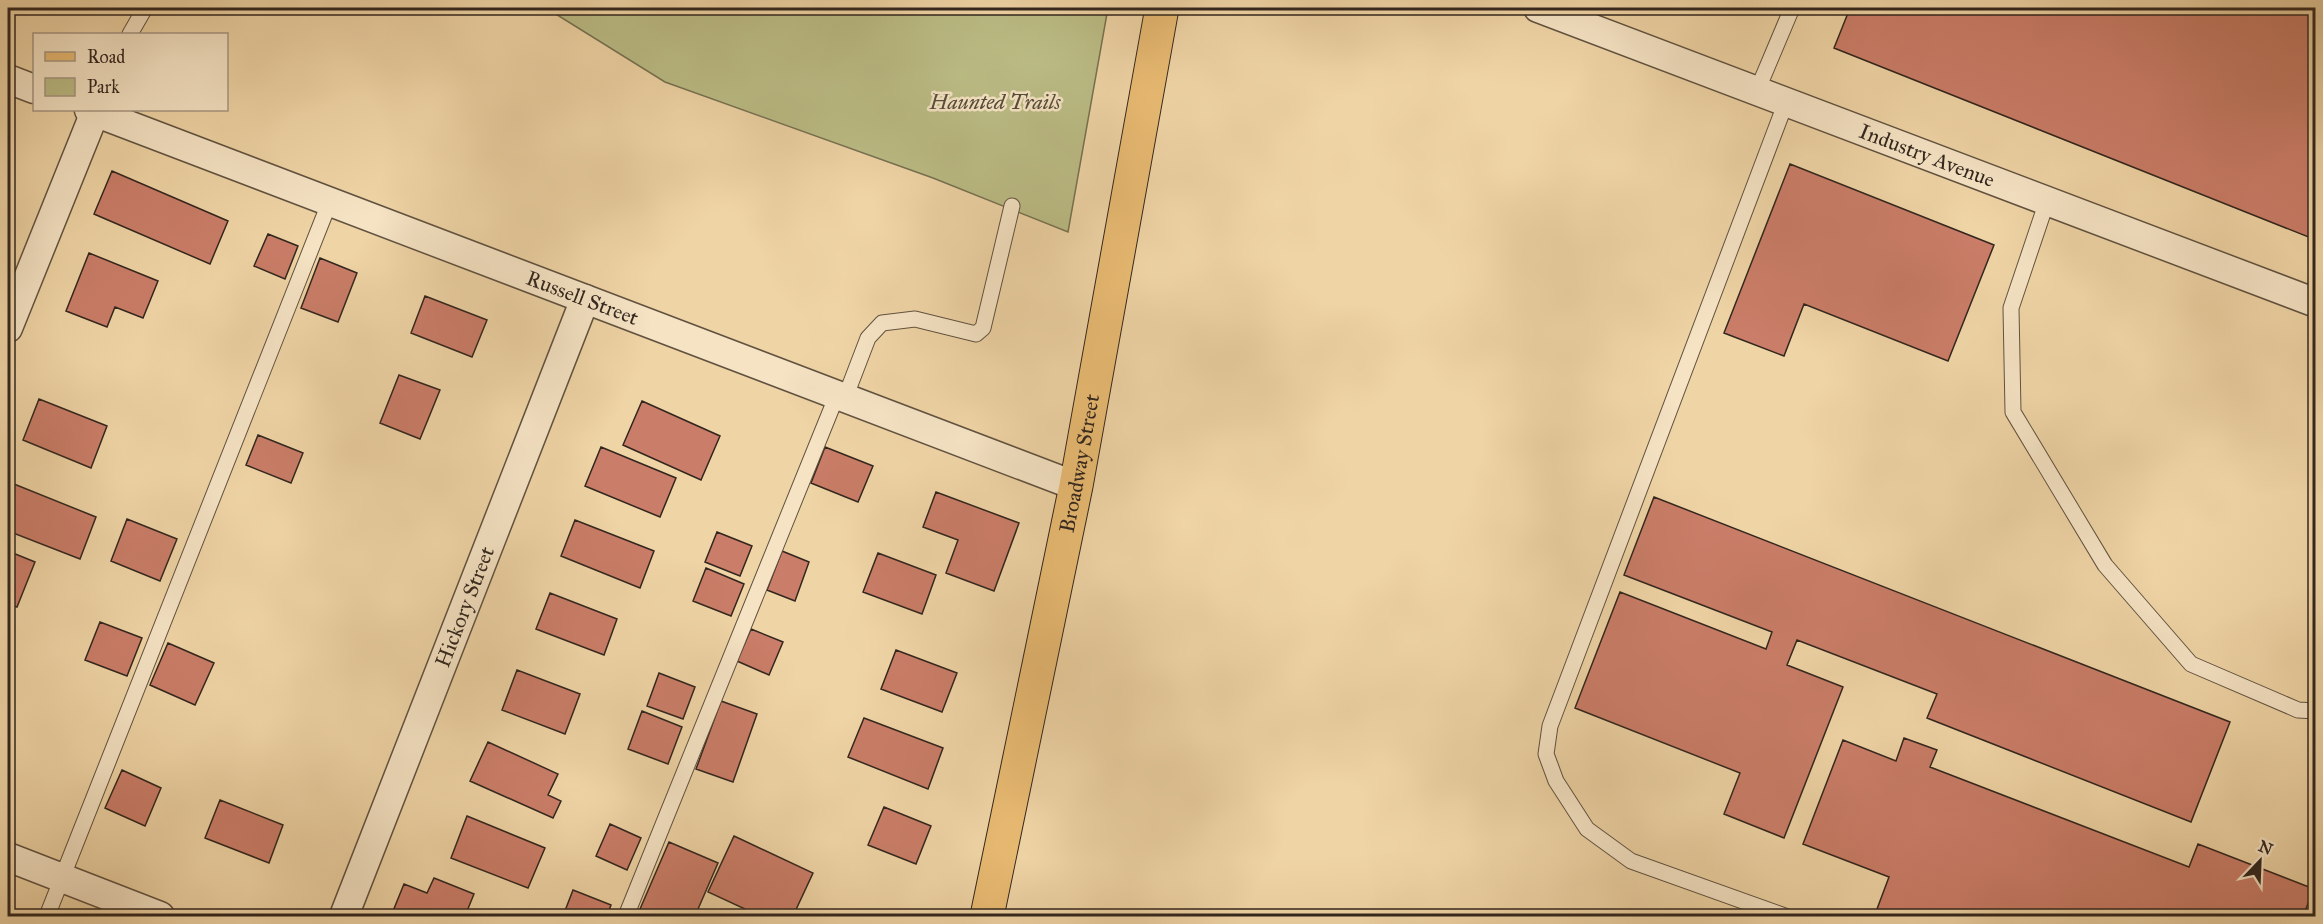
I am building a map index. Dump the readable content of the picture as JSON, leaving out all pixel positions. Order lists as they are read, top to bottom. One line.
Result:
{"streets":{"main road":["Broadway Street"],"street":["Industry Avenue","Russell Street","Hickory Street"]},"crossings":[["Russell Street","Broadway Street"],["Russell Street","Hickory Street"]],"parks":["Haunted Trails"],"legend":["Road","Park"],"north":"top right"}
